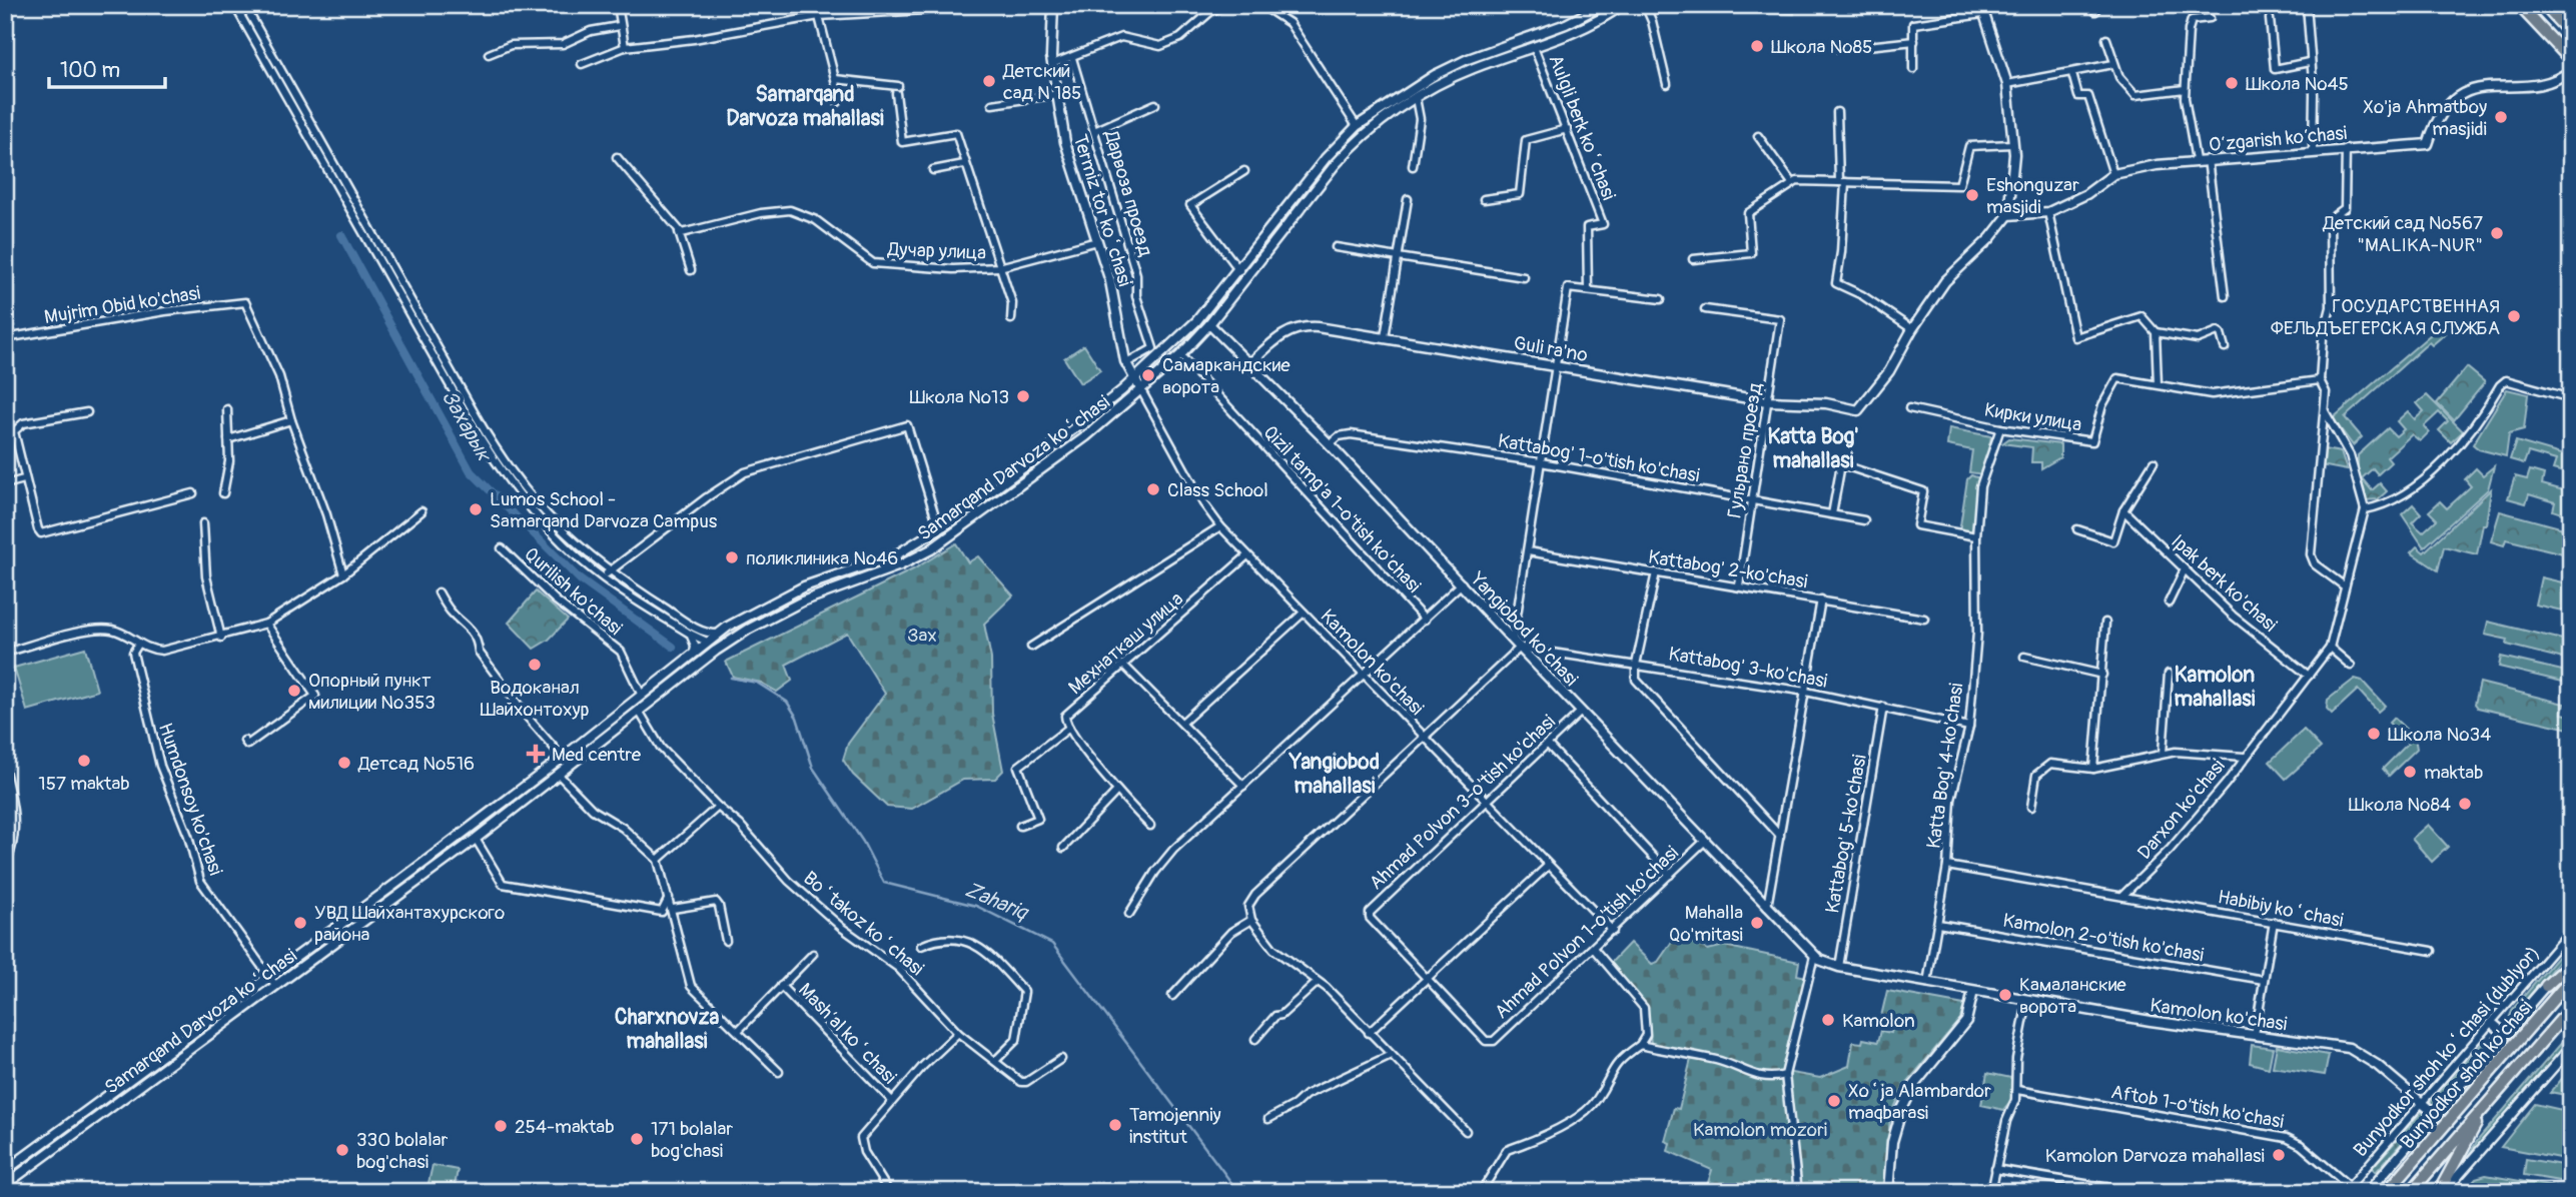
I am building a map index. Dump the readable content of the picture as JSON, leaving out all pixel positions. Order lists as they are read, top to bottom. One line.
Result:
{"streets":{"main road":["Bunyodkor shoh ko'chasi"],"street":["Aulgli berk koʻchasi","O‘zgarish ko‘chasi","Дарвоза проезд","Termiz tor koʻchasi","Дучар улица","Mujrim Obid ko'chasi","Guli ra'no","Кирки улица","Гульрано проезд","Kattabog' 1-o'tish ko'chasi","Samarqand Darvoza koʻchasi","Qizil tamg'a 1-o'tish ko'chasi","Kattabog' 2-ko'chasi","Ipak berk ko'chasi","Qurilish ko'chasi","Yangiobod ko'chasi","Мехнаткаш улица","Kamolon ko'chasi","Kattabog' 3-ko'chasi","Katta Bog' 4-ko'chasi","Humdonsoy ko'chasi","Ahmad Polvon 3-o'tish ko'chasi","Darxon ko'chasi","Kattabog' 5-ko'chasi","Habibiy koʻchasi","Boʻtakoz koʻchasi","Ahmad Polvon 1-o'tish ko'chasi","Kamolon 2-o'tish ko'chasi","Mashʼal koʻchasi","Bunyodkor shoh koʻchasi (dublyor)","Aftob 1-o'tish ko'chasi"]},"crossings":[["Aulgli berk koʻchasi","Samarqand Darvoza koʻchasi"],["Дарвоза проезд","Termiz tor koʻchasi"],["Termiz tor koʻchasi","Дучар улица"],["Termiz tor koʻchasi","Samarqand Darvoza koʻchasi"],["Termiz tor koʻchasi","Kamolon ko'chasi"],["Guli ra'no","Гульрано проезд"],["Guli ra'no","Yangiobod ko'chasi"],["Кирки улица","Katta Bog' 4-ko'chasi"],["Гульрано проезд","Kattabog' 1-o'tish ko'chasi"],["Гульрано проезд","Kattabog' 2-ko'chasi"],["Kattabog' 1-o'tish ko'chasi","Yangiobod ko'chasi"],["Samarqand Darvoza koʻchasi","Qizil tamg'a 1-o'tish ko'chasi"],["Samarqand Darvoza koʻchasi","Qurilish ko'chasi"],["Samarqand Darvoza koʻchasi","Yangiobod ko'chasi"],["Samarqand Darvoza koʻchasi","Kamolon ko'chasi"],["Samarqand Darvoza koʻchasi","Humdonsoy ko'chasi"],["Samarqand Darvoza koʻchasi","Boʻtakoz koʻchasi"],["Ipak berk ko'chasi","Darxon ko'chasi"],["Yangiobod ko'chasi","Kamolon ko'chasi"],["Yangiobod ko'chasi","Kattabog' 3-ko'chasi"],["Yangiobod ko'chasi","Ahmad Polvon 3-o'tish ko'chasi"],["Yangiobod ko'chasi","Ahmad Polvon 1-o'tish ko'chasi"],["Мехнаткаш улица","Kamolon ko'chasi"],["Kamolon ko'chasi","Katta Bog' 4-ko'chasi"],["Kamolon ko'chasi","Ahmad Polvon 3-o'tish ko'chasi"],["Kamolon ko'chasi","Kattabog' 5-ko'chasi"],["Kamolon ko'chasi","Ahmad Polvon 1-o'tish ko'chasi"],["Kamolon ko'chasi","Bunyodkor shoh koʻchasi (dublyor)"],["Kattabog' 3-ko'chasi","Katta Bog' 4-ko'chasi"],["Kattabog' 3-ko'chasi","Kattabog' 5-ko'chasi"],["Katta Bog' 4-ko'chasi","Kamolon 2-o'tish ko'chasi"],["Ahmad Polvon 3-o'tish ko'chasi","Ahmad Polvon 1-o'tish ko'chasi"],["Darxon ko'chasi","Habibiy koʻchasi"],["Bunyodkor shoh koʻchasi (dublyor)","Aftob 1-o'tish ko'chasi"]],"districts":["Samarqand Darvoza mahallasi","Katta Bog' mahallasi","Kamolon mahallasi","Yangiobod mahallasi","Charxnovza mahallasi"],"water":["Захарык","Zahariq"],"parks":["Зах","Kamolon mozori"],"places":{"other":["Школа №85","Детский сад N 185","Школа №45","Xo'ja Ahmatboy masjidi","Eshonguzar masjidi","Детский сад №567 \"MALIKA-NUR\"","ГОСУДАРСТВЕННАЯ ФЕЛЬДЪЕГЕРСКАЯ СЛУЖБА","Самаркандские ворота","Школа №13","Class School","Lumos School - Samarqand Darvoza Campus","поликлиника №46","Водоканал Шайхонтохур","Опорный пункт милиции №353","Школа №34","157 maktab","Детсад №516","maktab","Школа №84","УВД Шайхантахурского района","Mahalla Qo'mitasi","Камаланские ворота","Kamolon","Xoʻja Alambardor maqbarasi","Tamojenniy institut","254-maktab","171 bolalar bog'chasi","330 bolalar bog'chasi","Kamolon Darvoza mahallasi"],"health":["Med centre"]},"scale_bar":"100 m"}
